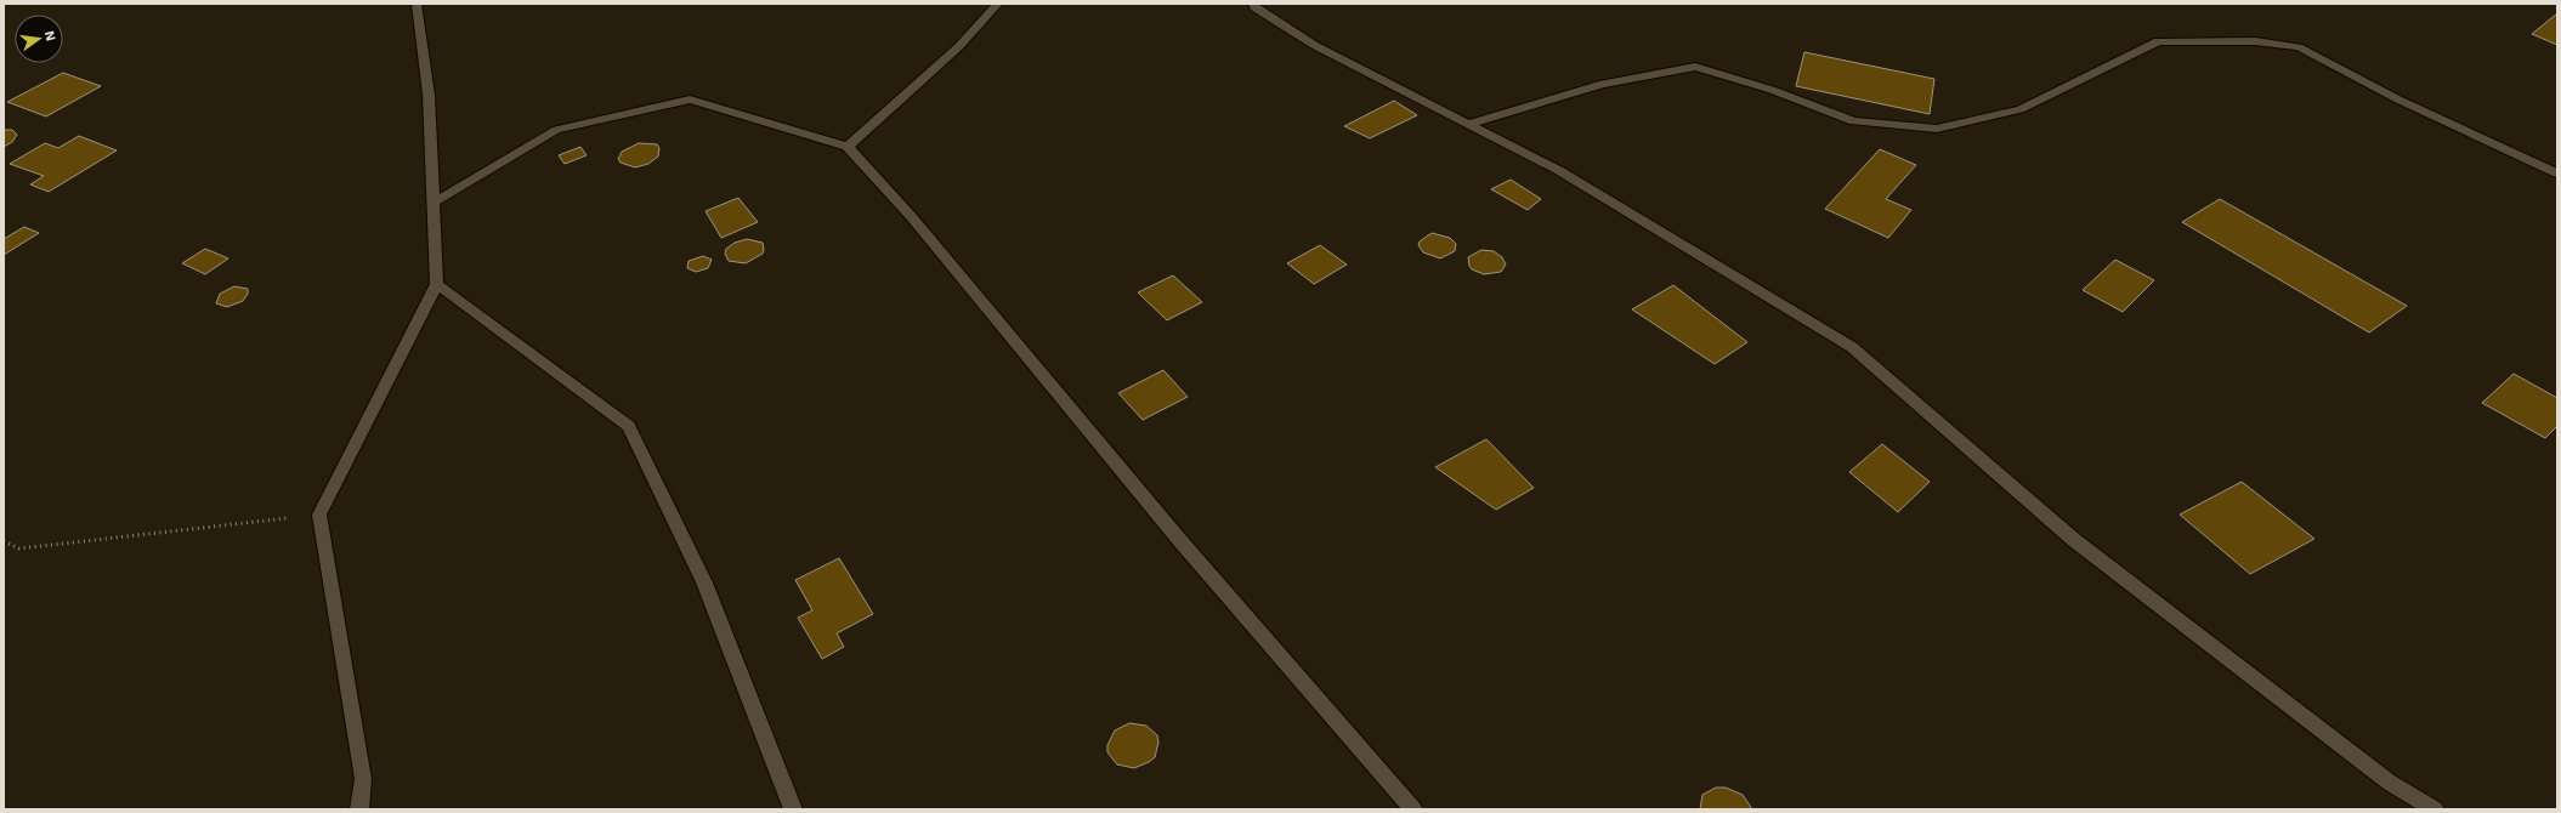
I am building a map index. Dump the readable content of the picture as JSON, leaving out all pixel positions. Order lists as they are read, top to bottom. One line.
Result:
{"north":"right"}
